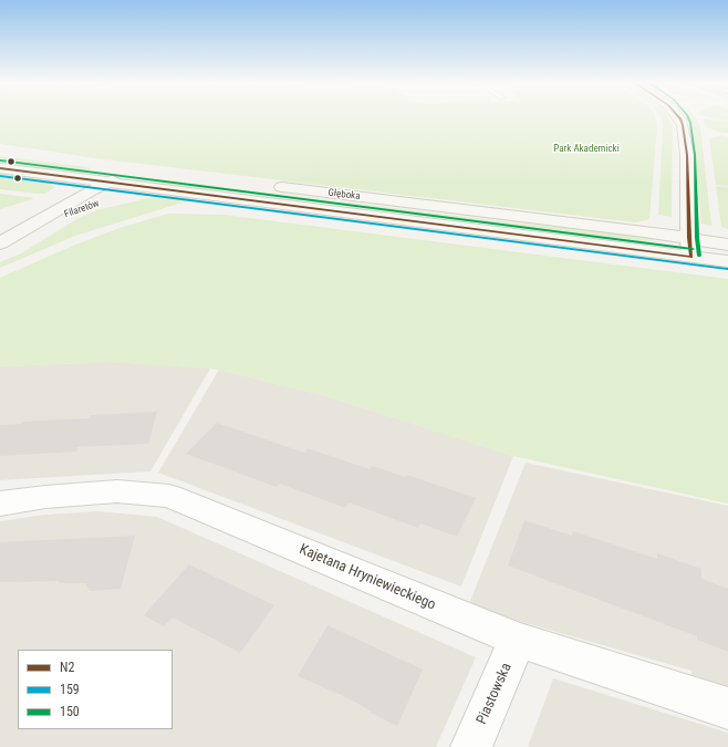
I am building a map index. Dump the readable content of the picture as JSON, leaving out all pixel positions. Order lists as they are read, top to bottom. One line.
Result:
{"streets":{"main road":["Głęboka","Filaretów"],"street":["Kajetana Hryniewieckiego","Piastowska"]},"crossings":[["Głęboka","Filaretów"],["Kajetana Hryniewieckiego","Piastowska"]],"parks":["Park Akademicki"],"lines":["transit line N2","transit line 150","transit line 159"],"legend":["N2","159","150"]}
